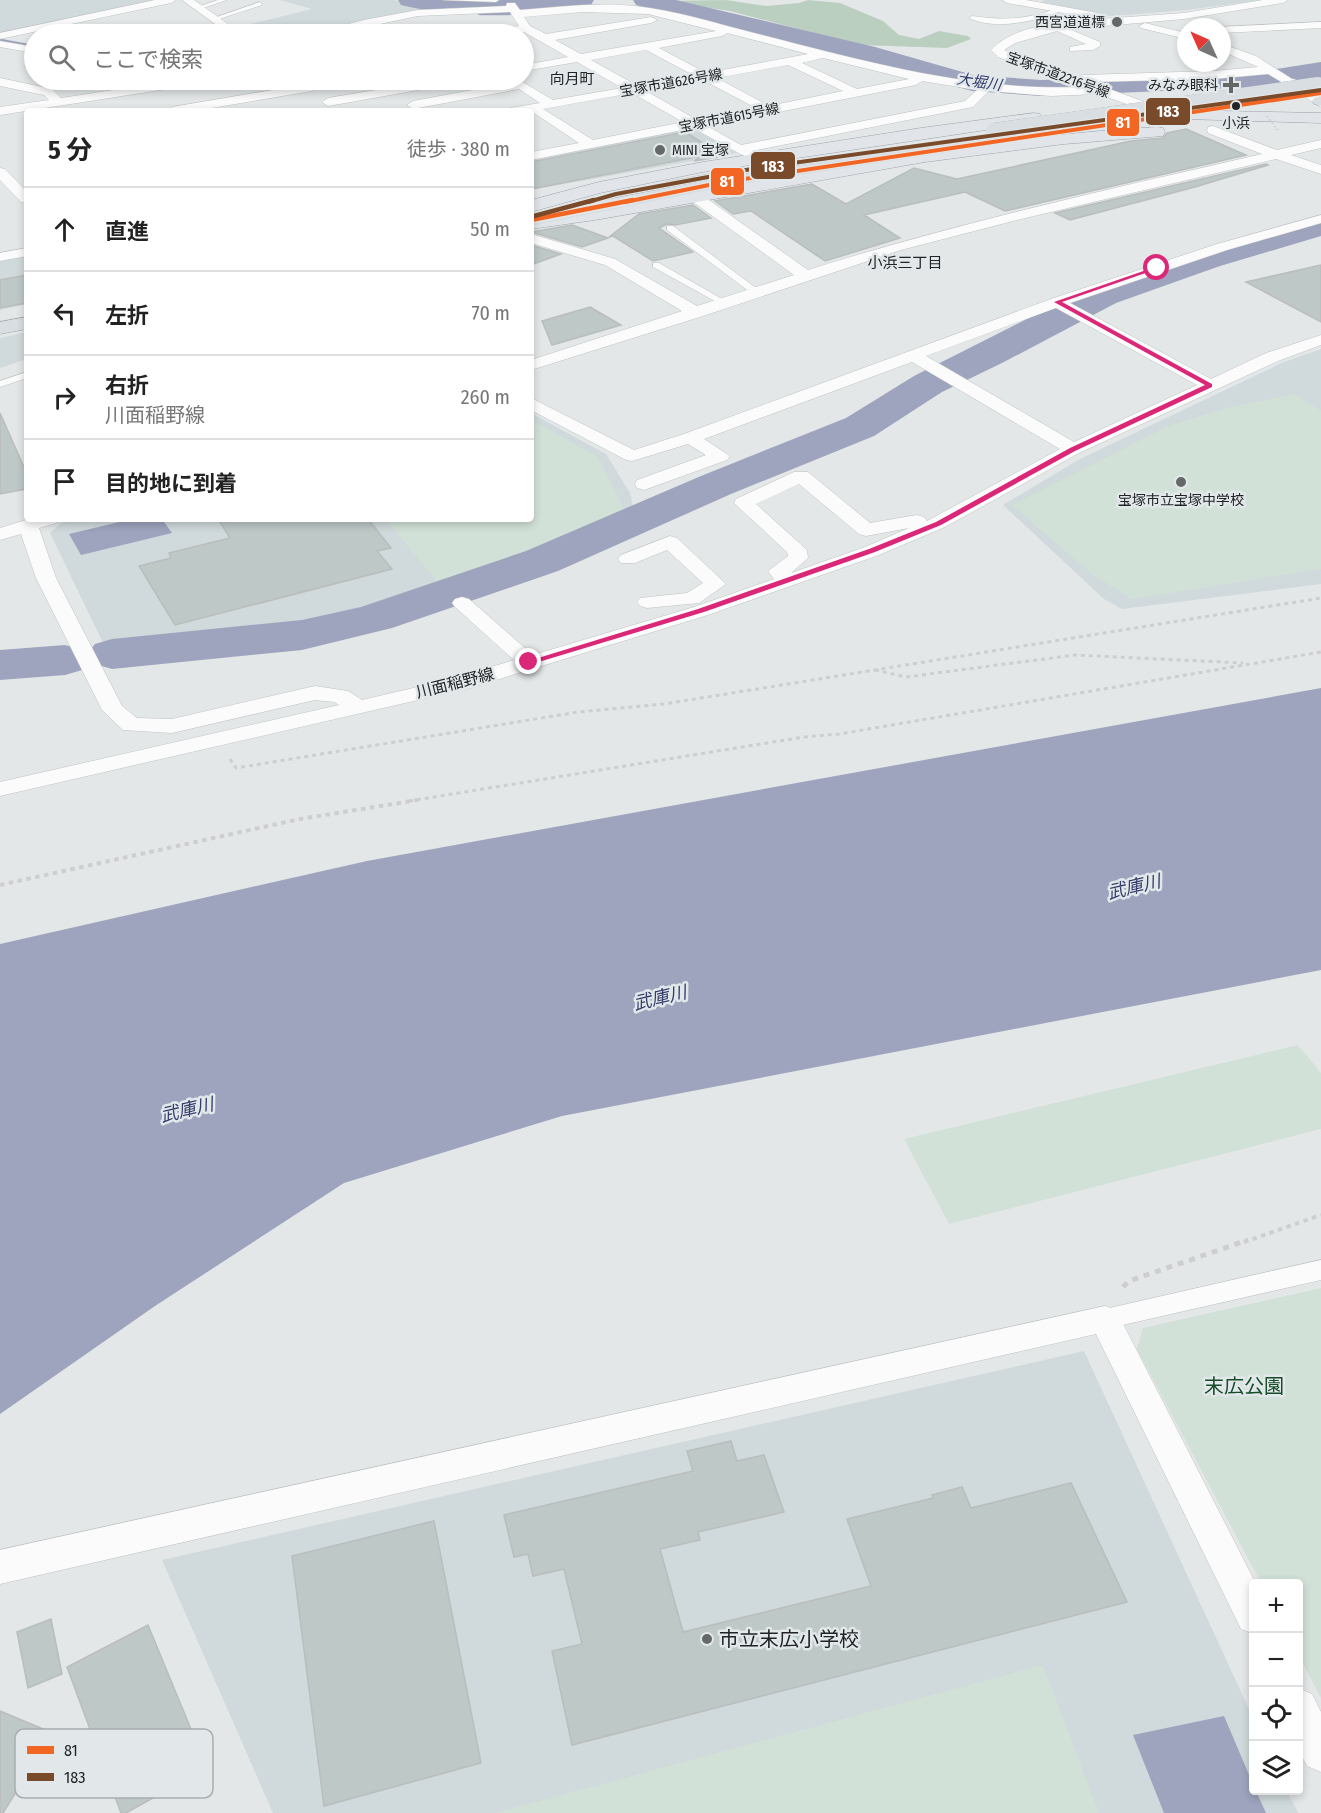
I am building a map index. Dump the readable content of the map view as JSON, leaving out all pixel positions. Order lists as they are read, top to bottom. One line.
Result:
{"streets":{"street":["宝塚市道2216号線","宝塚市道626号線","宝塚市道615号線","川面稲野線"]},"districts":["向月町","小浜三丁目"],"water":["大堀川","武庫川"],"parks":["末広公園"],"places":{"other":["西宮道道標","小浜","MINI 宝塚","宝塚市立宝塚中学校","市立末広小学校"],"health":["みなみ眼科"]},"lines":["transit line 183","transit line 81"],"legend":["81","183"],"north":"top left","page":{"search":"ここで検索","heading":["5 分","徒歩 · 380 m"],"list":[["直進","50 m"],["左折","70 m"],["右折","川面稲野線","260 m"],"目的地に到着"],"map_buttons":["+","−"]}}
